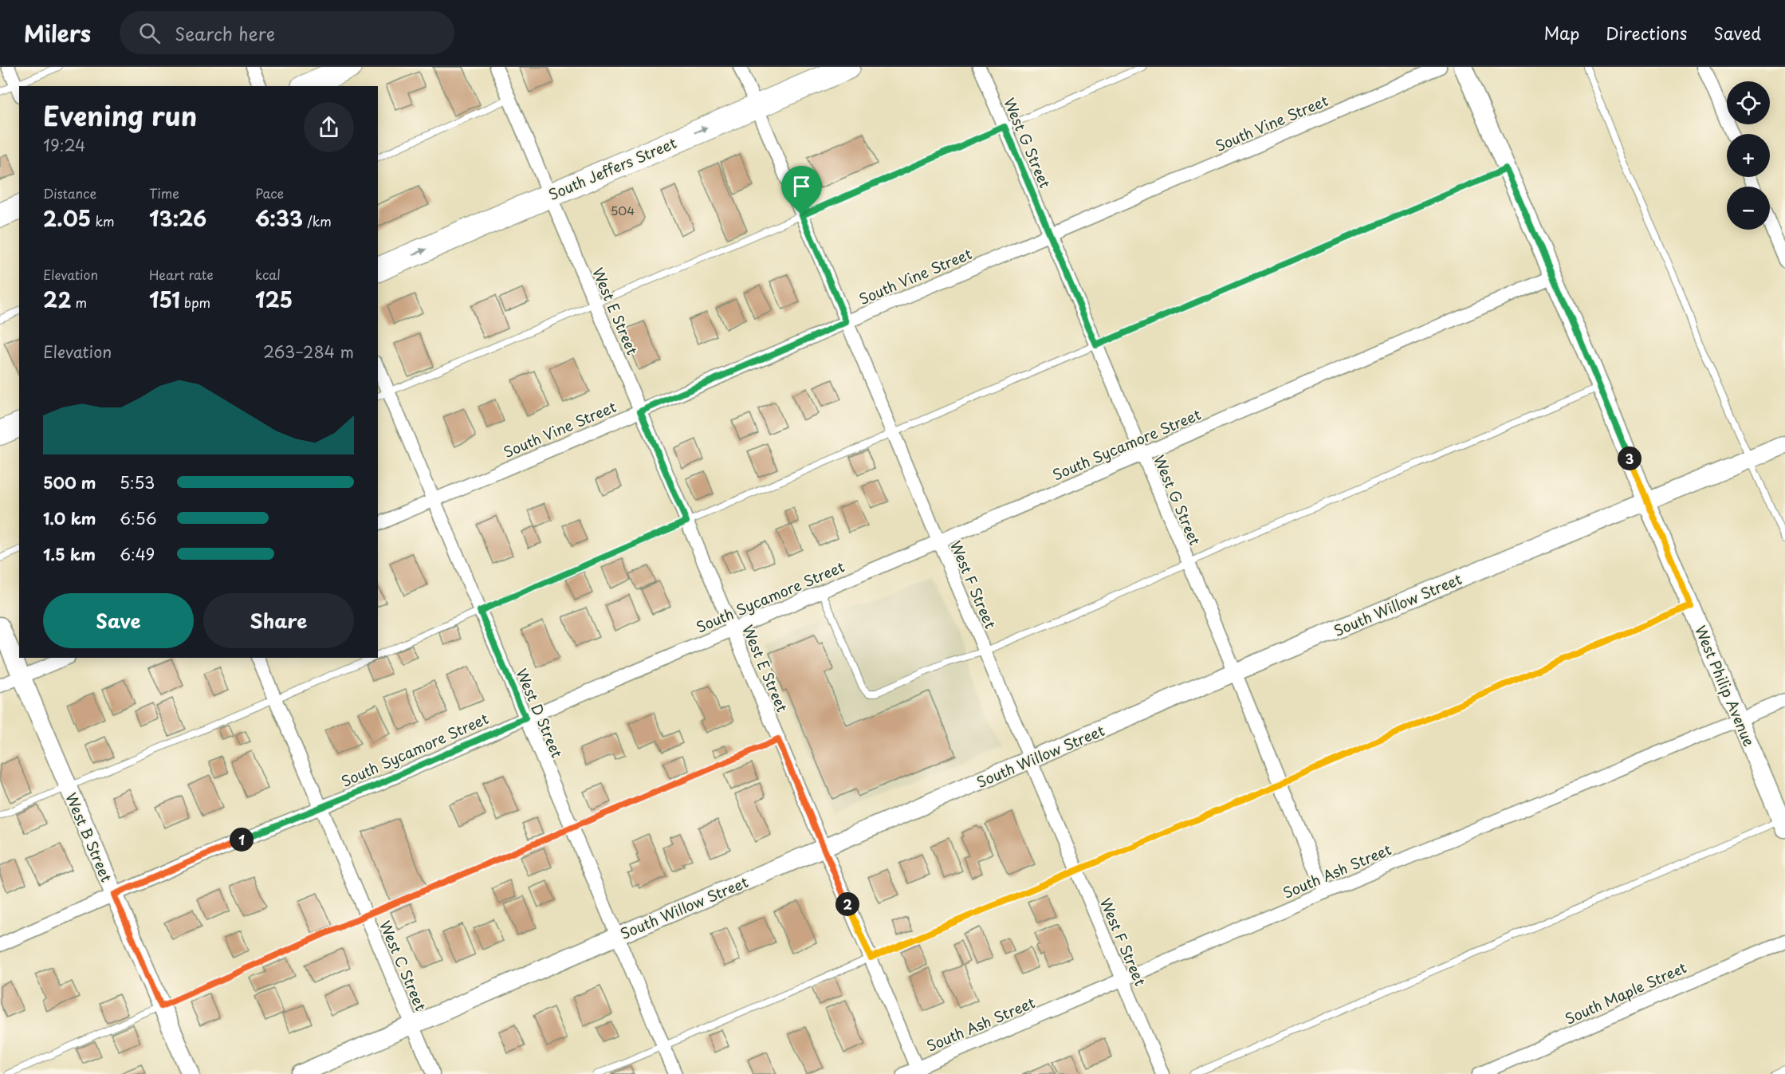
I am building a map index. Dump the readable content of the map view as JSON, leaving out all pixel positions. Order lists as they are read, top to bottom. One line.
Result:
{"streets":{"highway":["South Jeffers Street"],"main road":["South Willow Street","West Philip Avenue","West B Street"],"street":["South Vine Street","West G Street","West E Street","South Sycamore Street","West F Street","West D Street","South Ash Street","West C Street","South Maple Street"]},"crossings":[["South Vine Street","West G Street"],["South Vine Street","West E Street"],["South Vine Street","West F Street"],["South Vine Street","West D Street"],["West G Street","South Sycamore Street"],["West G Street","South Willow Street"],["West G Street","South Ash Street"],["South Jeffers Street","West E Street"],["South Jeffers Street","West F Street"],["West E Street","South Sycamore Street"],["West E Street","South Willow Street"],["West E Street","South Ash Street"],["South Sycamore Street","West F Street"],["South Sycamore Street","West Philip Avenue"],["South Sycamore Street","West D Street"],["South Sycamore Street","West B Street"],["South Sycamore Street","West C Street"],["West F Street","South Willow Street"],["West F Street","South Ash Street"],["South Willow Street","West Philip Avenue"],["South Willow Street","West D Street"],["South Willow Street","West C Street"],["West Philip Avenue","South Ash Street"]],"one_way":["South Jeffers Street"],"house_numbers":["504"],"page":{"header":"Milers","search":"Search here","nav":["Map","Directions","Saved"],"map_buttons":["+","−"],"heading":["Evening run","19:24"],"stats":[["Distance","2.05 km"],["Time","13:26"],["Pace","6:33 /km"],["Elevation","22 m"],["Heart rate","151 bpm"],["kcal","125"]],"chart":["Elevation","263–284 m"],"pins":["3","1","2"],"list":[{"name":"500 m","note":"5:53"},{"name":"1.0 km","note":"6:56"},{"name":"1.5 km","note":"6:49"}],"buttons":["Save","Share"]}}
